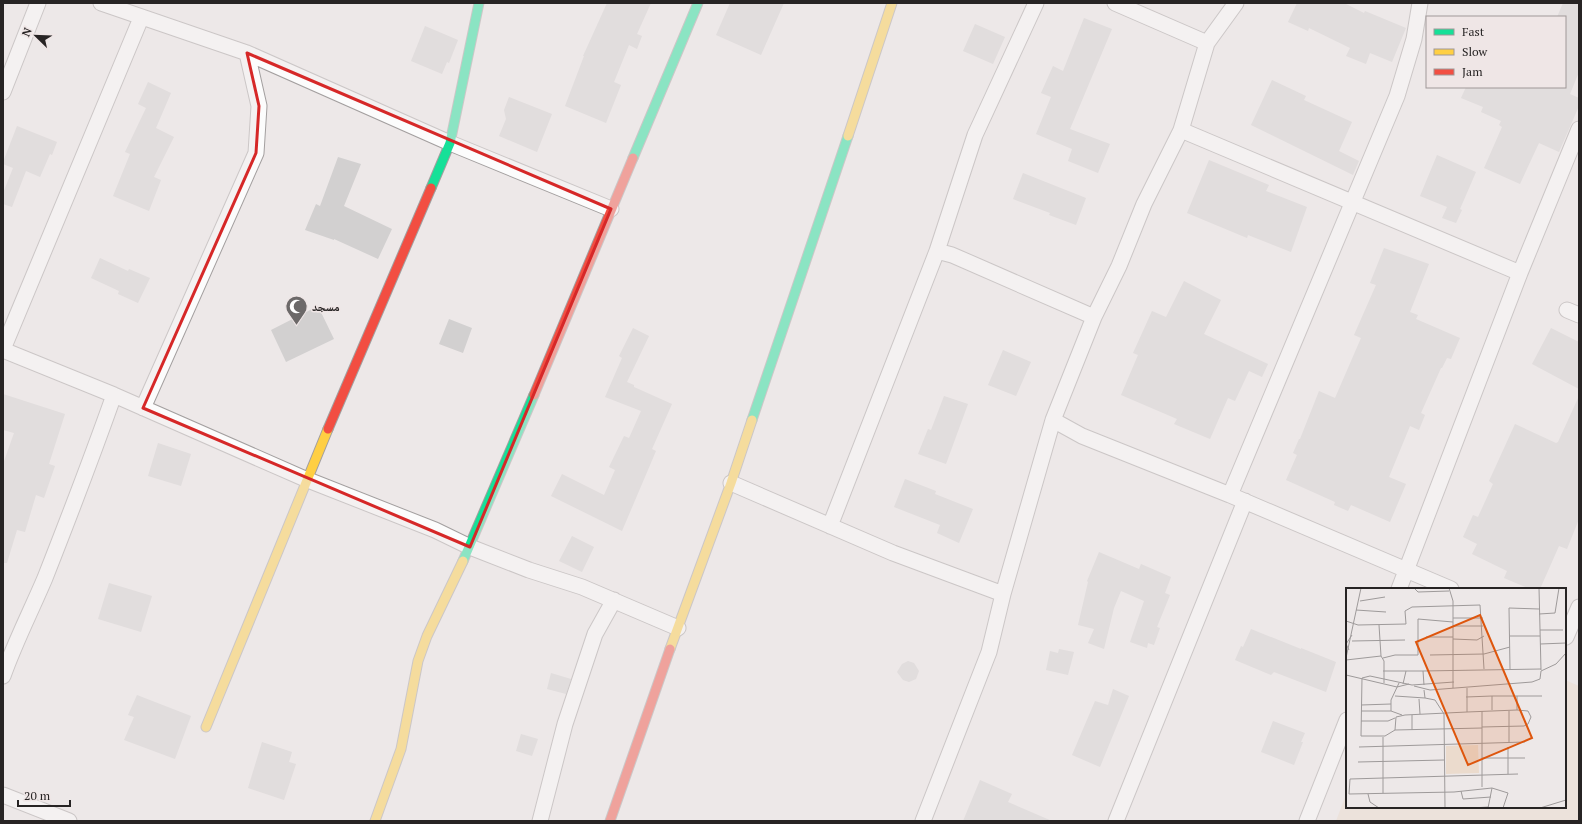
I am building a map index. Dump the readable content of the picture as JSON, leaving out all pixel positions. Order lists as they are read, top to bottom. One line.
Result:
{"places":{"mosque":["مسجد"]},"legend":["Fast","Slow","Jam"],"scale_bar":"20 m","north":"top left"}
